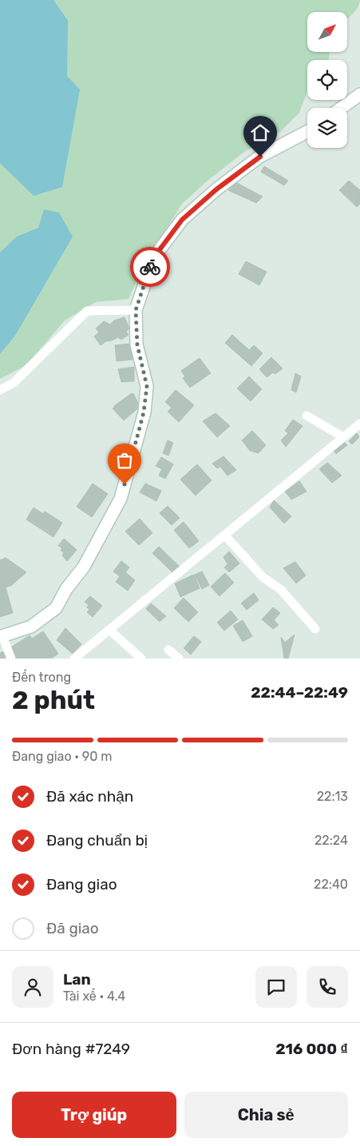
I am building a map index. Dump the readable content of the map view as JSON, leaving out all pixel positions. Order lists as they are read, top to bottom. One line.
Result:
{"north":"top right","page":{"heading":["2 phút","Đến trong","22:44–22:49"],"panel":["Lan","Tài xế · 4.4","Đơn hàng #7249","216 000 ₫"],"bar":"Đang giao · 90 m","list":[["Đã xác nhận","22:13"],["Đang chuẩn bị","22:24"],["Đang giao","22:40"],"Đã giao"],"buttons":["Trợ giúp","Chia sẻ"]}}
